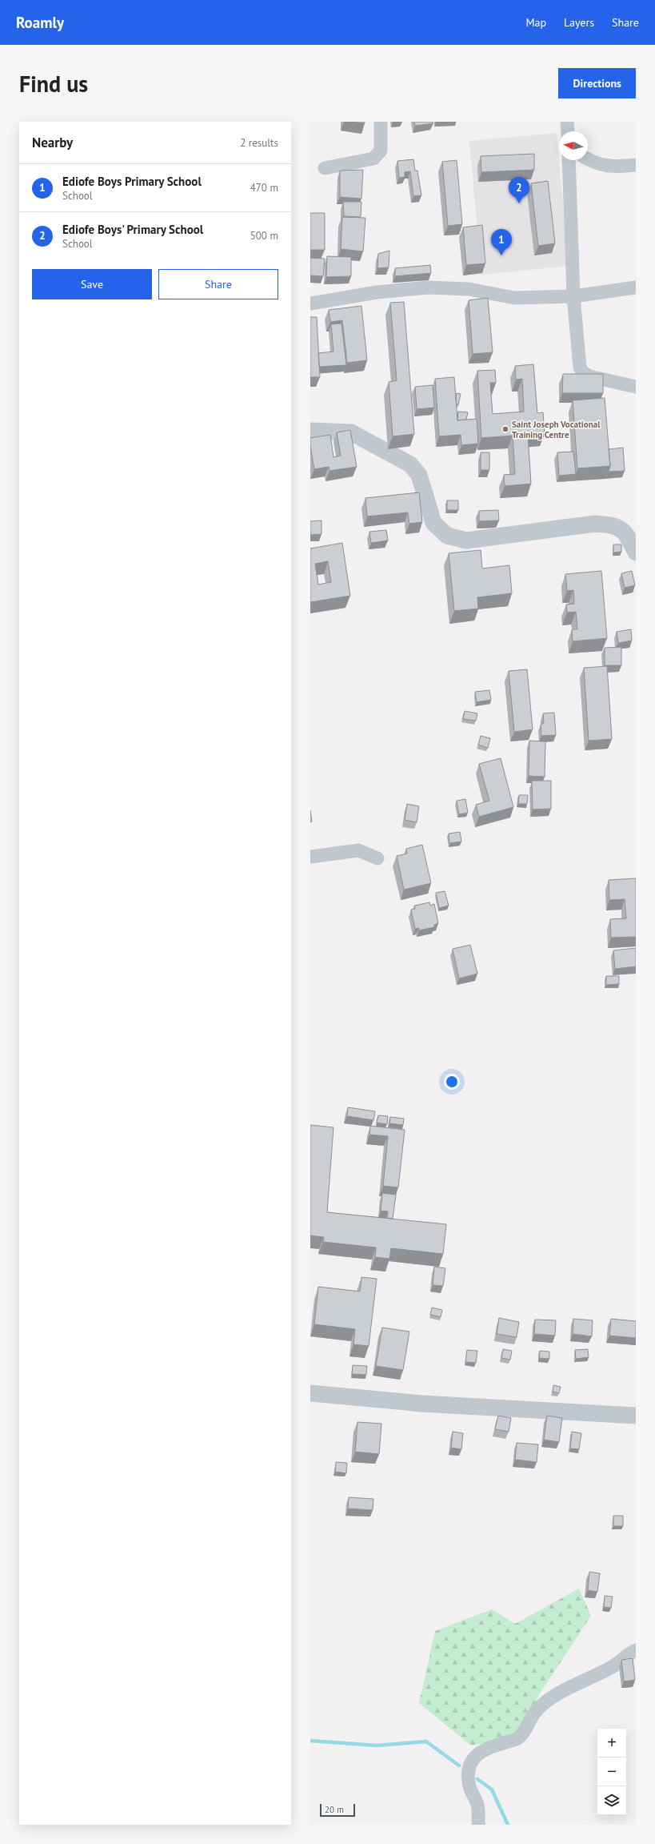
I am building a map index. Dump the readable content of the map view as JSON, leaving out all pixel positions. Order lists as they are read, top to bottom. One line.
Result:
{"places":["Saint Joseph Vocational Training Centre"],"scale_bar":"20 m","north":"left","page":{"header":"Roamly","nav":["Map","Layers","Share"],"buttons":["Directions",["Save","Share"]],"title":"Find us","heading":["Nearby","2 results"],"list":[{"mark":"1","name":"Ediofe Boys Primary School","note":"School","value":"470 m"},{"mark":"2","name":"Ediofe Boys' Primary School","note":"School","value":"500 m"}],"pins":["2","1"],"map_buttons":["+","−"],"scale":"20 m"}}
